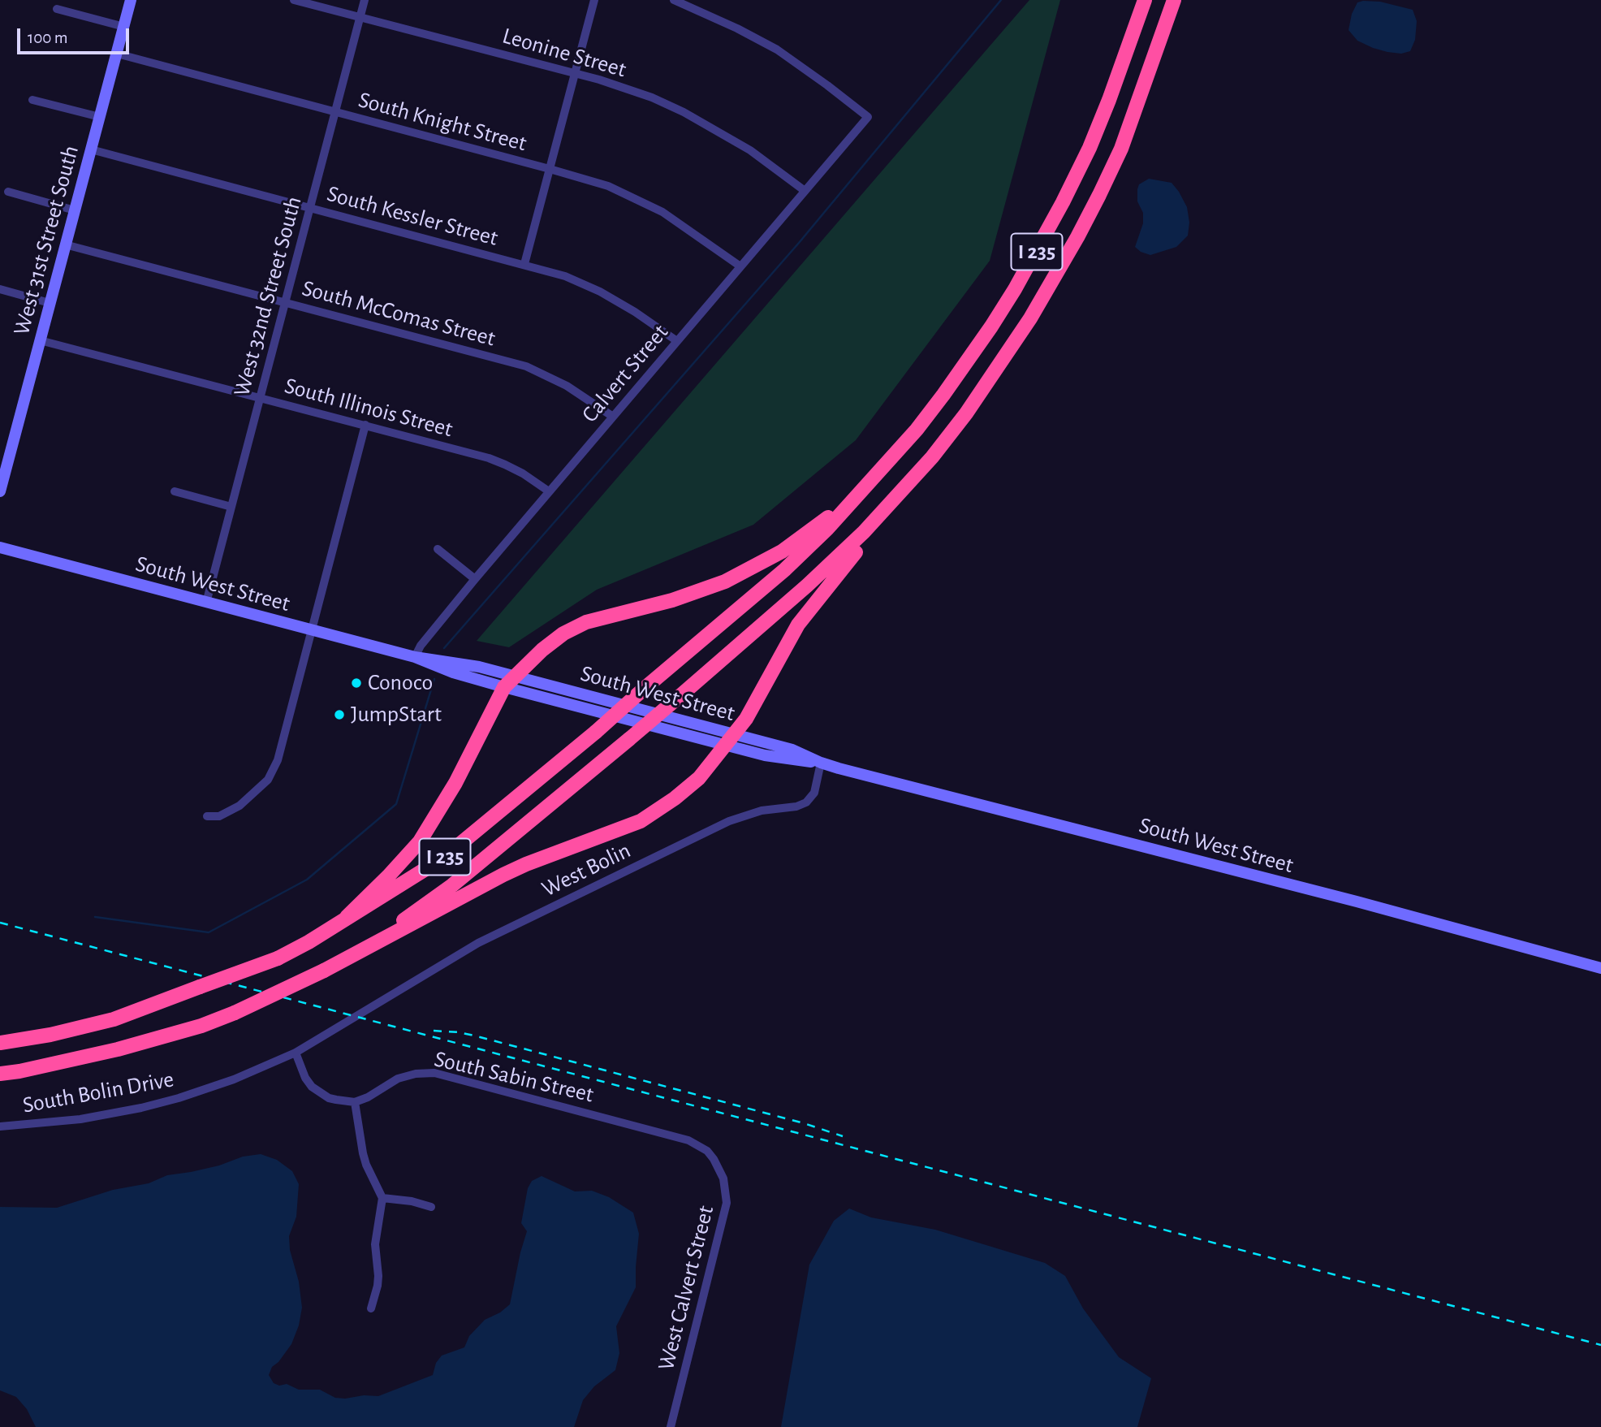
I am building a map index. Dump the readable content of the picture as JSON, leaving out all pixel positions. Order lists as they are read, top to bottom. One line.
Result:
{"streets":{"highway":["I 235"],"street":["Leonine Street","South Knight Street","South Kessler Street","West 31st Street South","West 32nd Street South","South McComas Street","Calvert Street","South Illinois Street","South West Street","West Bolin","South Sabin Street","South Bolin Drive","West Calvert Street"]},"crossings":[["Leonine Street","West 32nd Street South"],["Leonine Street","Calvert Street"],["South Knight Street","West 31st Street South"],["South Knight Street","West 32nd Street South"],["South Knight Street","Calvert Street"],["South Kessler Street","West 31st Street South"],["South Kessler Street","West 32nd Street South"],["South Kessler Street","Calvert Street"],["West 31st Street South","South McComas Street"],["West 31st Street South","South Illinois Street"],["West 32nd Street South","South McComas Street"],["West 32nd Street South","South Illinois Street"],["West 32nd Street South","South West Street"],["South McComas Street","Calvert Street"],["Calvert Street","South Illinois Street"],["Calvert Street","South West Street"],["South West Street","West Bolin"],["West Bolin","South Bolin Drive"],["South Sabin Street","West Calvert Street"]],"places":["Conoco","JumpStart"],"scale_bar":"100 m"}
